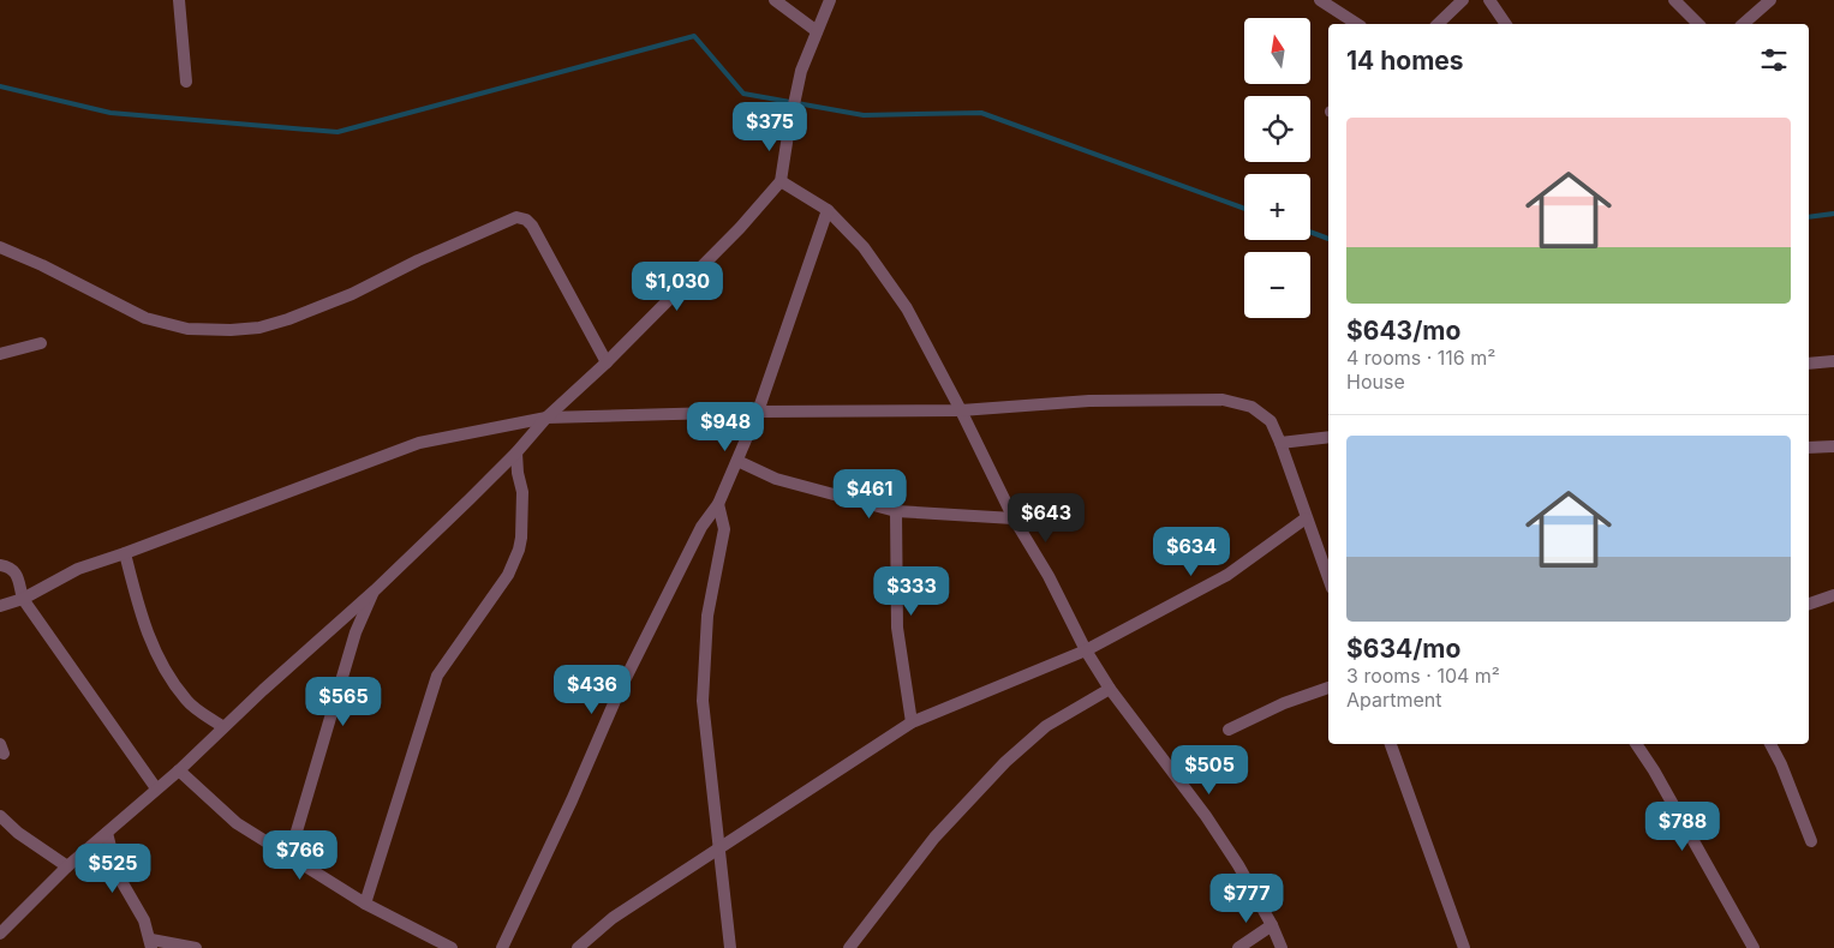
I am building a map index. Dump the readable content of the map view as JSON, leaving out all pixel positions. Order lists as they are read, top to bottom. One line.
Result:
{"north":"top","page":{"map_buttons":["+","−"],"heading":"14 homes","list":[{"name":"$643/mo","note":"4 rooms · 116 m² · House"},{"name":"$634/mo","note":"3 rooms · 104 m² · Apartment"}],"price":["$375","$1,030","$948","$461","$643","$634","$333","$436","$565","$505","$788","$766","$525","$777"]}}
